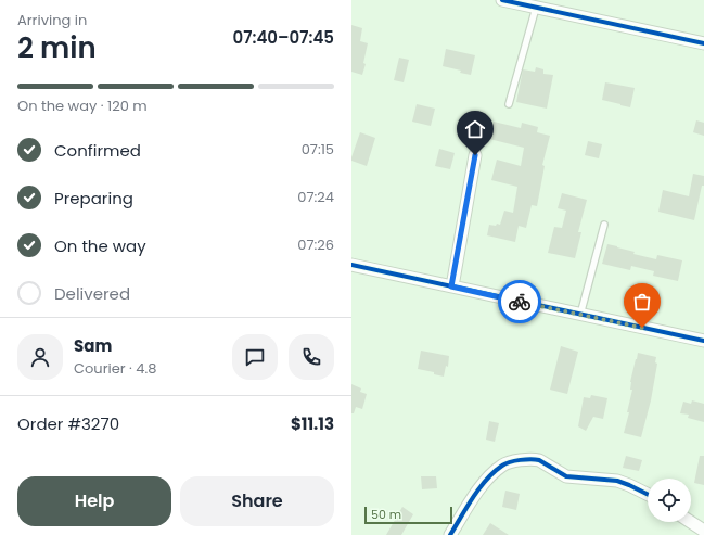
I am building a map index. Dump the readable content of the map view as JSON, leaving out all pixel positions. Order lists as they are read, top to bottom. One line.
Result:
{"scale_bar":"50 m","page":{"heading":["2 min","Arriving in","07:40–07:45"],"panel":["Sam","Courier · 4.8","Order #3270","$11.13"],"bar":"On the way · 120 m","list":[["Confirmed","07:15"],["Preparing","07:24"],["On the way","07:26"],"Delivered"],"buttons":["Help","Share"],"scale":"50 m"}}
